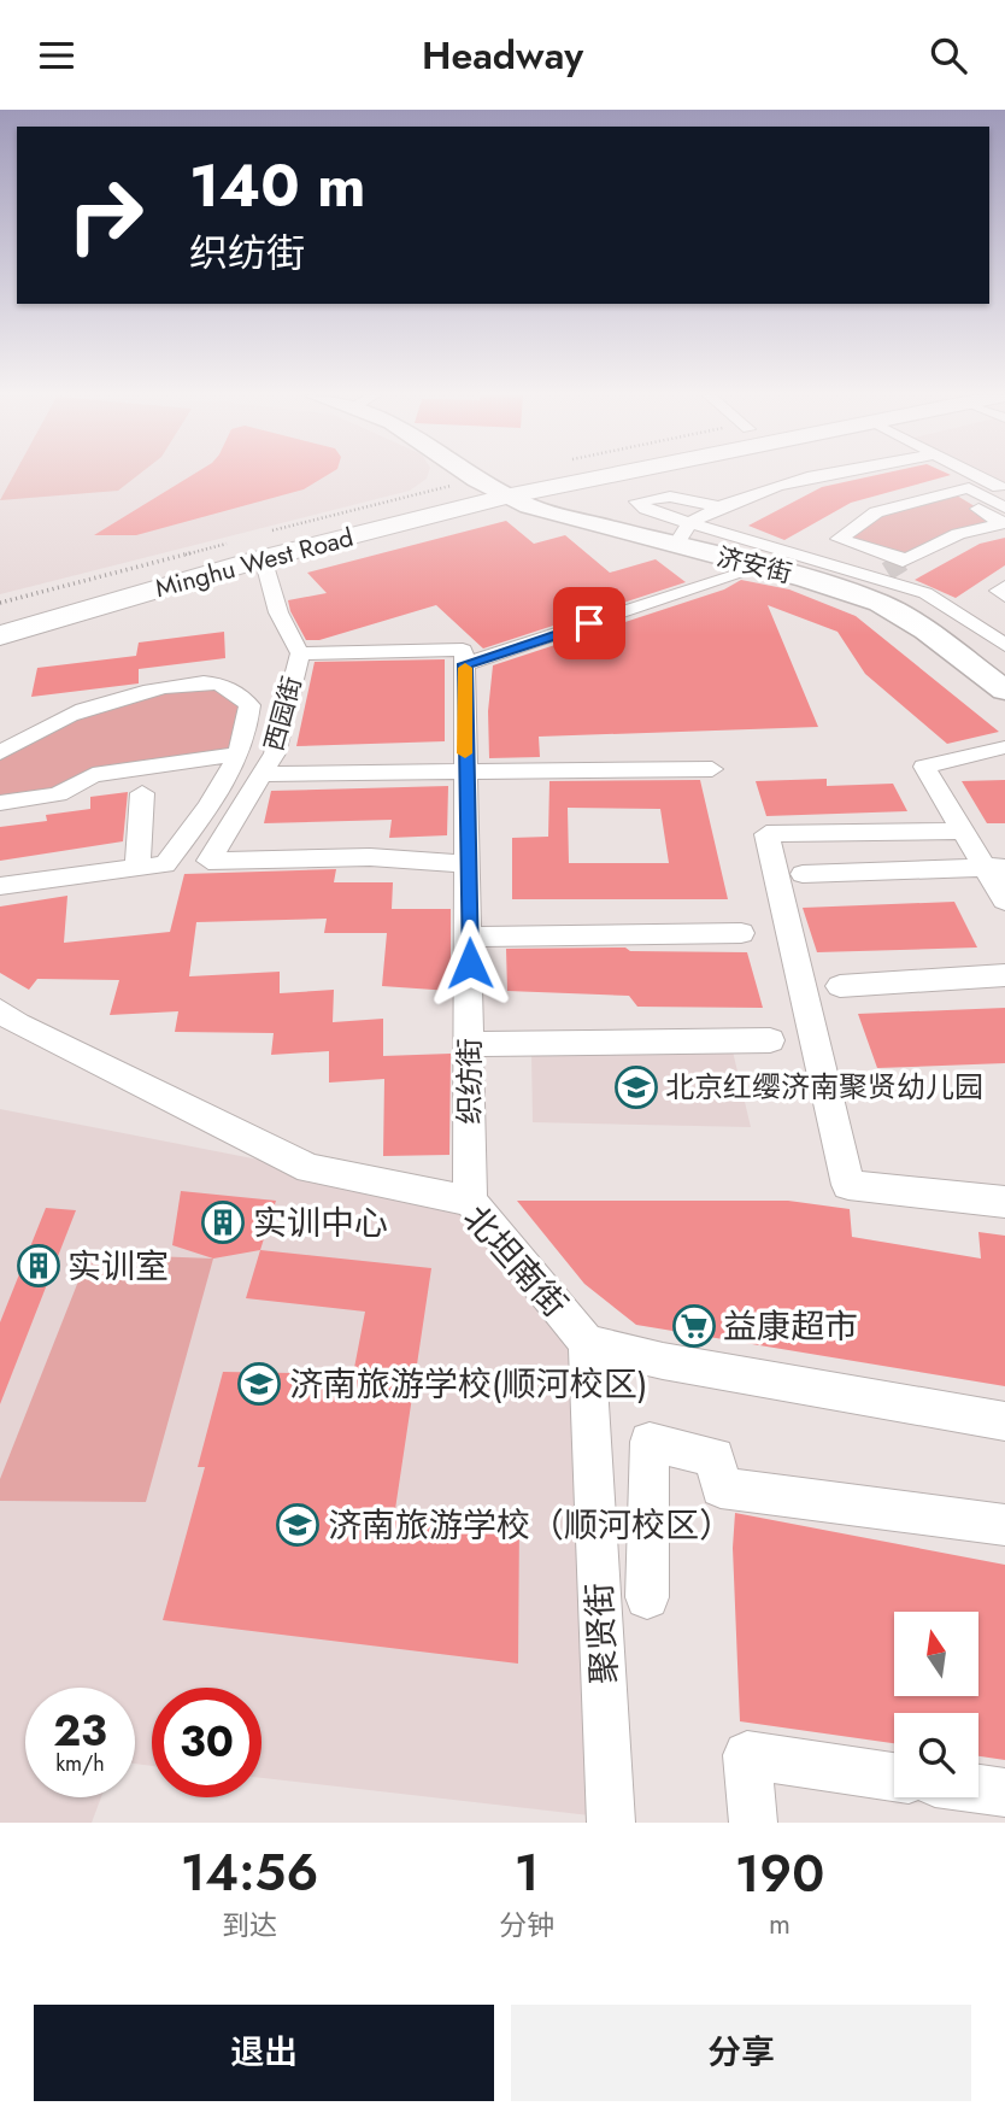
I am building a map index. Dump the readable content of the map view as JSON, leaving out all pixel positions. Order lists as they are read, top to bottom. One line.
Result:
{"streets":{"main road":["Minghu West Road","济安街"],"street":["西园街","织纺街","北坦南街","聚贤街"]},"crossings":[["Minghu West Road","济安街"],["Minghu West Road","西园街"],["西园街","织纺街"],["织纺街","北坦南街"],["北坦南街","聚贤街"]],"places":{"school or university":["北京红缨济南聚贤幼儿园","济南旅游学校(顺河校区)","济南旅游学校（顺河校区）"],"building":["实训中心","实训室"],"supermarket":["益康超市"]},"north":"top","page":{"header":"Headway","turn":["140 m","织纺街"],"speed":"23 km/h","limit":"30","eta":["14:56","到达","1","分钟","190","m"],"buttons":["退出","分享"]}}
